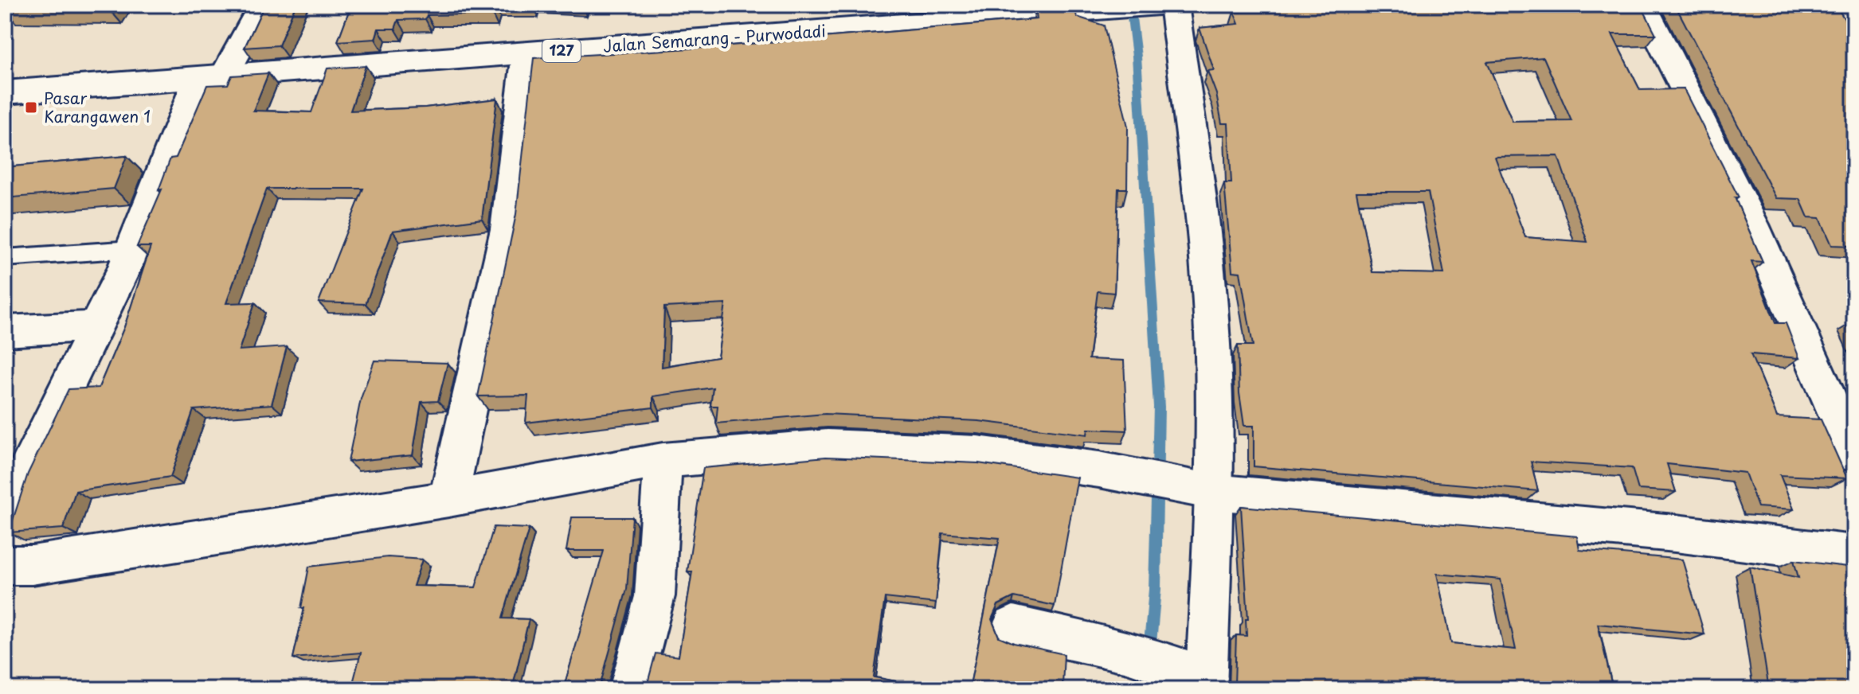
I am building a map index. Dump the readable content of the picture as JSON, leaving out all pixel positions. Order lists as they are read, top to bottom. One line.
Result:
{"streets":{"street":["Jalan Semarang - Purwodadi","127"]},"places":{"transit":["Pasar Karangawen 1"]}}
